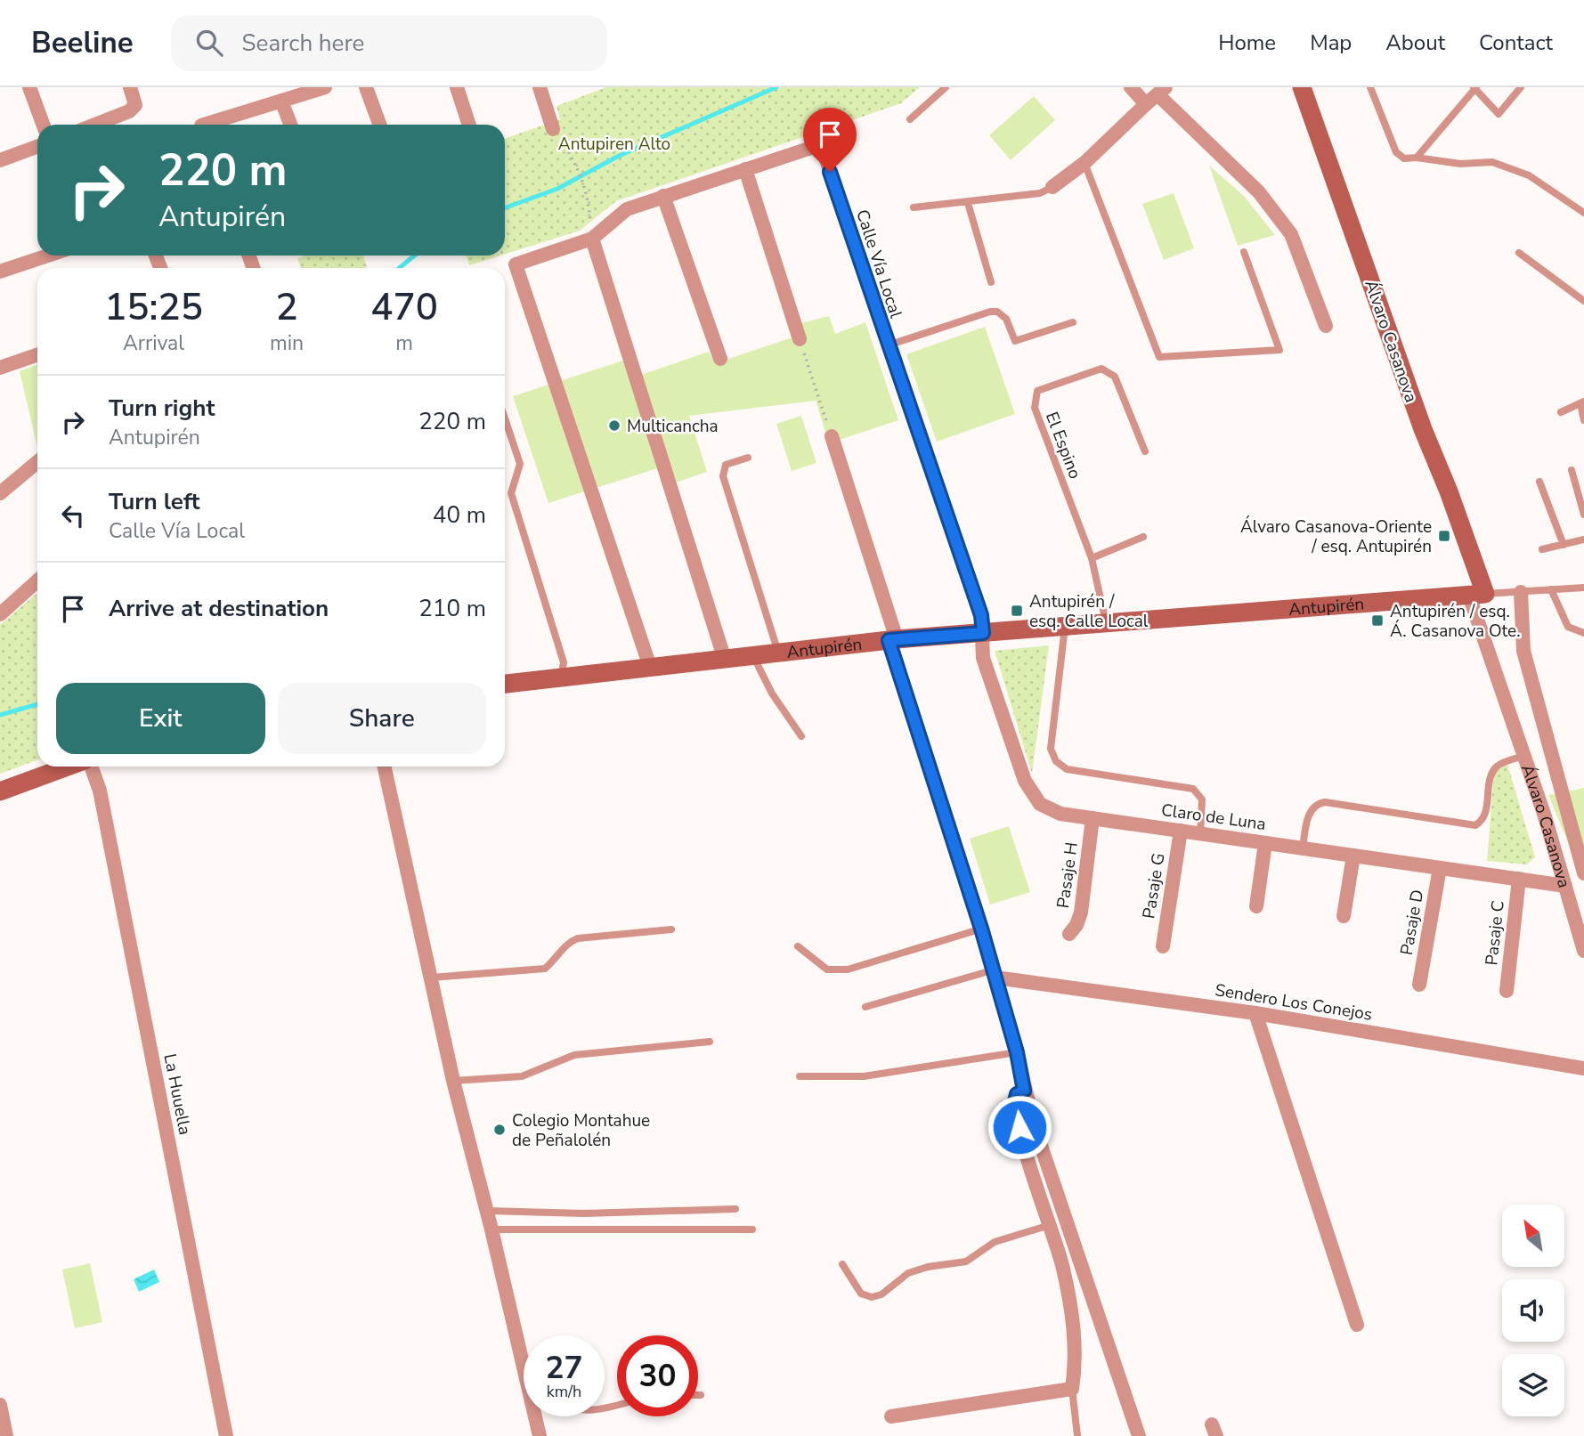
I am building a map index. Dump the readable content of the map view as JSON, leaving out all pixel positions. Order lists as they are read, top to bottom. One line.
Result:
{"streets":{"street":["Calle Vía Local","Álvaro Casanova","Antupirén","Claro de Luna","Pasaje H","Pasaje G","Pasaje D","Pasaje C","Sendero Los Conejos","La Huuella"],"lane":["El Espino"]},"crossings":[["Calle Vía Local","Antupirén"],["Calle Vía Local","Claro de Luna"],["Álvaro Casanova","Antupirén"],["Álvaro Casanova","Claro de Luna"],["El Espino","Antupirén"],["Antupirén","Claro de Luna"],["Claro de Luna","Pasaje H"],["Claro de Luna","Pasaje G"],["Claro de Luna","Pasaje D"],["Claro de Luna","Pasaje C"]],"parks":["Antupiren Alto"],"places":{"other":["Multicancha","Colegio Montahue de Peñalolén"],"transit":["Álvaro Casanova-Oriente / esq. Antupirén","Antupirén / esq. Calle Local","Antupirén / esq. Á. Casanova Ote."]},"north":"top left","page":{"header":"Beeline","search":"Search here","nav":["Home","Map","About","Contact"],"turn":["220 m","Antupirén"],"eta":["15:25","Arrival","2","min","470","m"],"list":[{"name":"Turn right","note":"Antupirén","value":"220 m"},{"name":"Turn left","note":"Calle Vía Local","value":"40 m"},{"name":"Arrive at destination","value":"210 m"}],"buttons":["Exit","Share"],"speed":"27 km/h","limit":"30"}}
